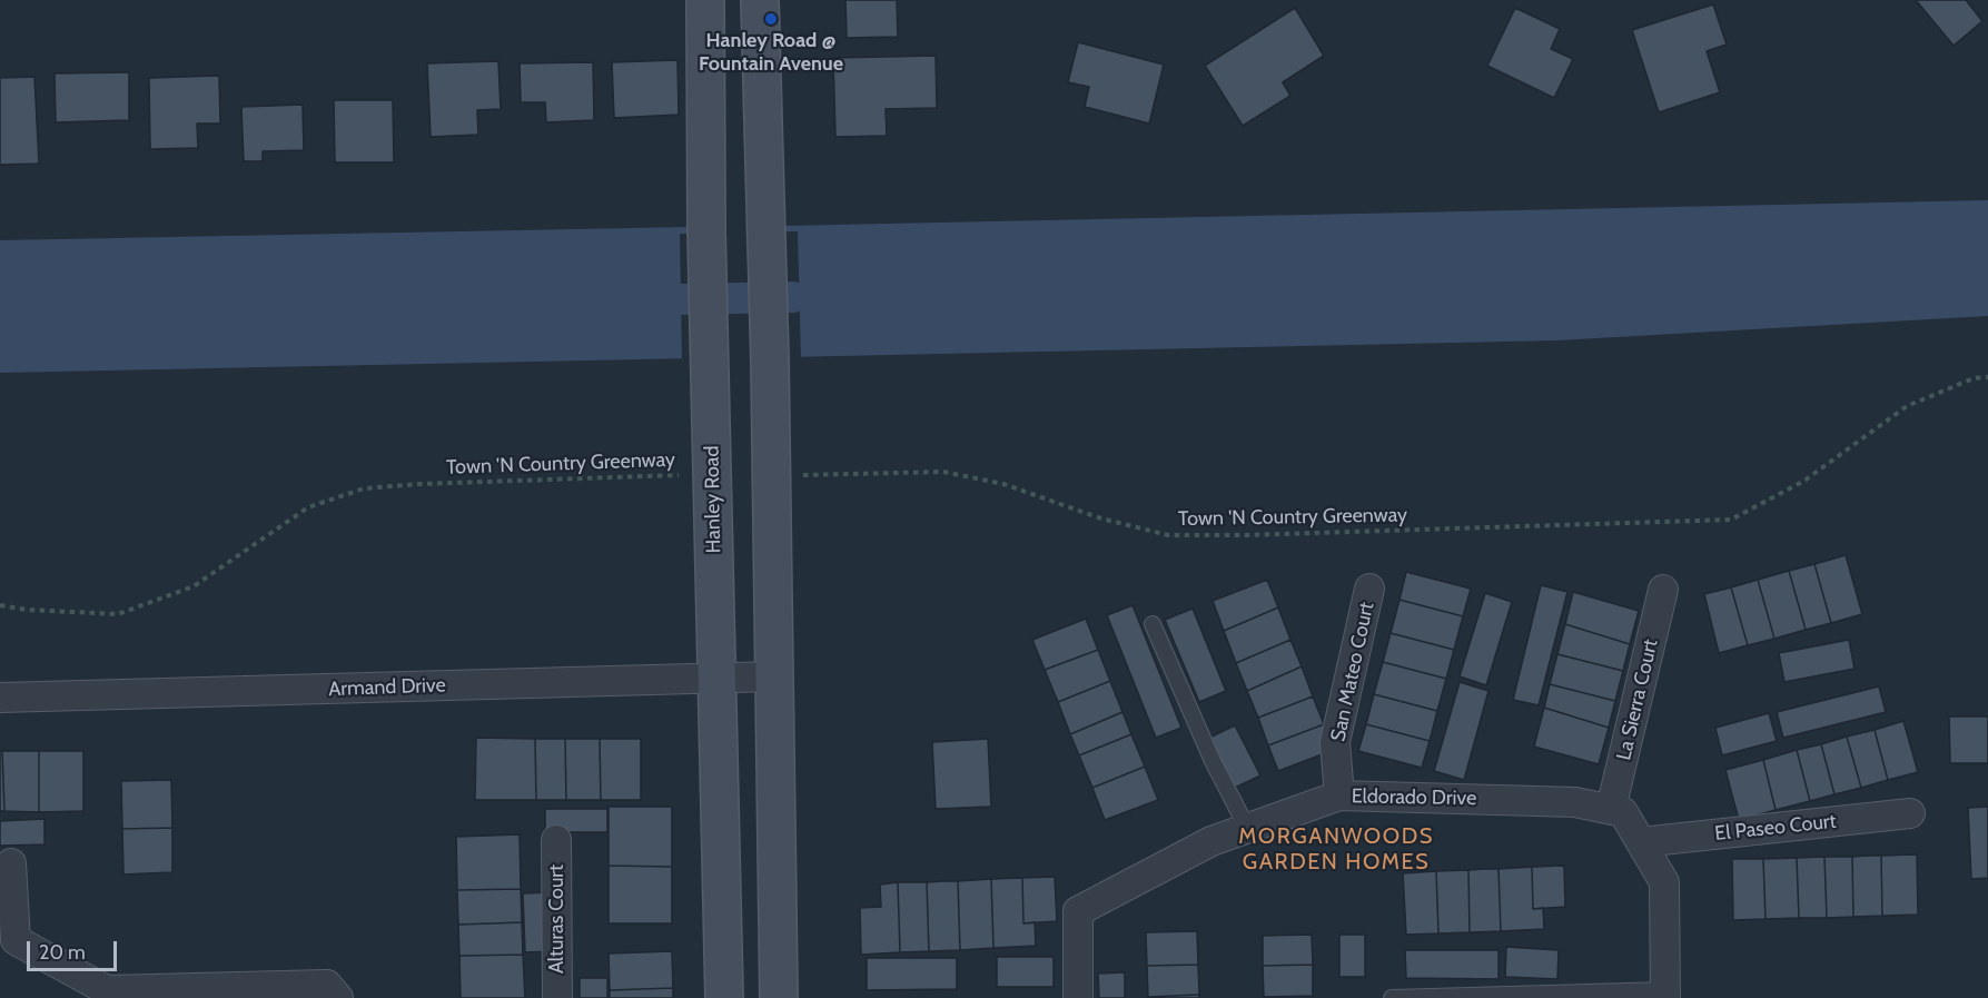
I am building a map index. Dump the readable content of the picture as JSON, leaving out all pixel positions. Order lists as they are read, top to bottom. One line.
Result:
{"streets":{"main road":["Hanley Road"],"street":["San Mateo Court","Armand Drive","La Sierra Court","Eldorado Drive","El Paseo Court","Alturas Court"],"path":["Town 'N Country Greenway"]},"crossings":[["Town 'N Country Greenway","Hanley Road"],["Hanley Road","Armand Drive"],["San Mateo Court","Eldorado Drive"],["La Sierra Court","Eldorado Drive"]],"districts":["MORGANWOODS GARDEN HOMES"],"places":["Hanley Road @ Fountain Avenue"],"scale_bar":"20 m"}
